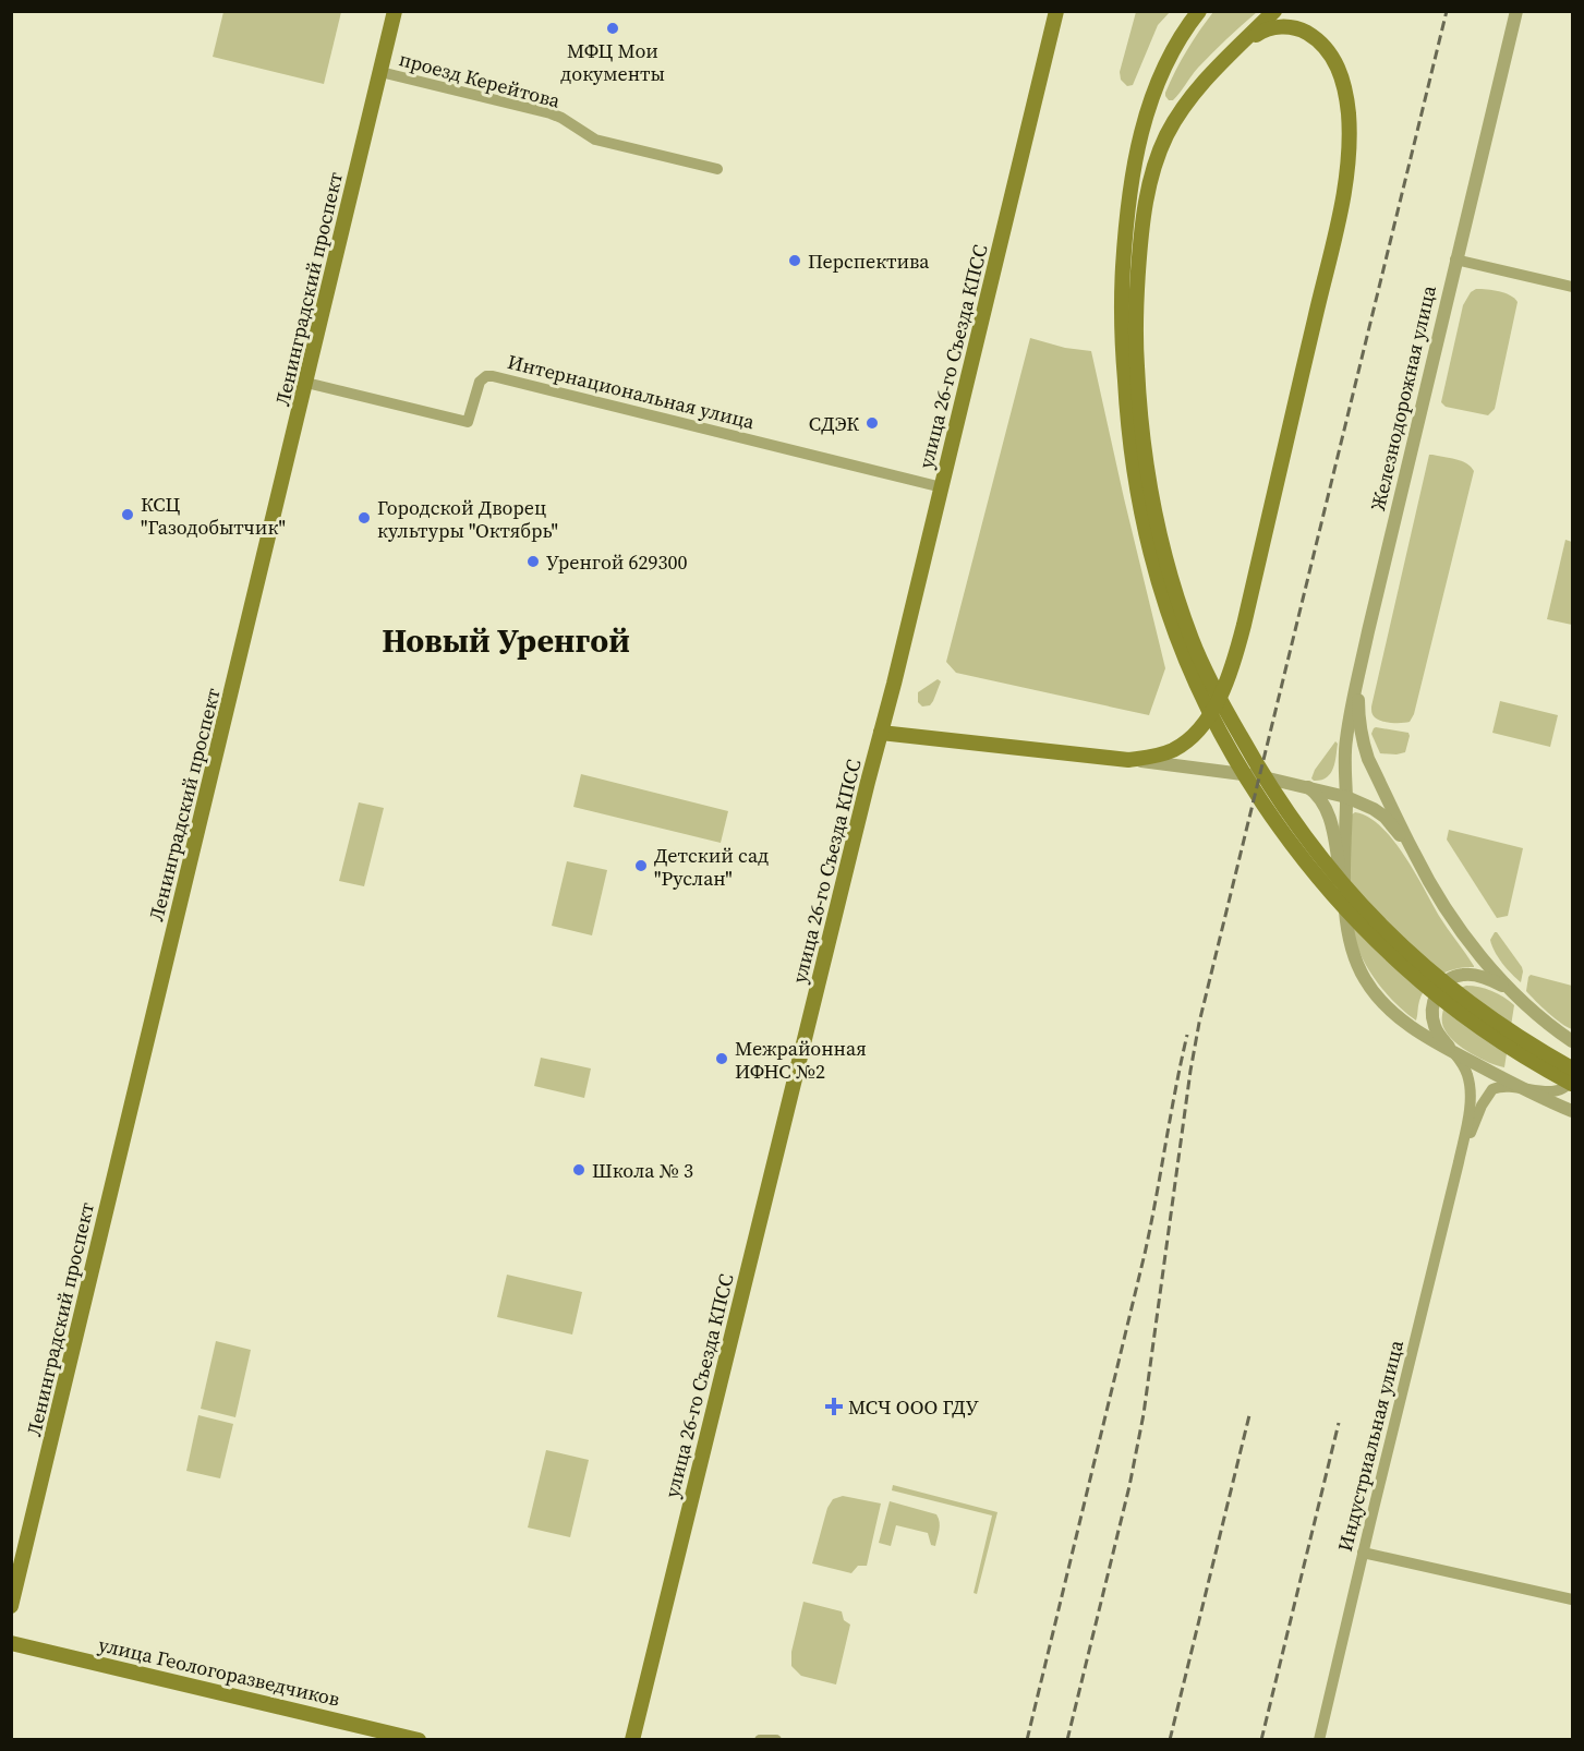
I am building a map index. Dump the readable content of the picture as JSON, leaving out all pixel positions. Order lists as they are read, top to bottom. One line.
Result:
{"streets":{"main road":["Ленинградский проспект","улица 26-го Съезда КПСС","улица Геологоразведчиков"],"street":["проезд Керейтова","Интернациональная улица","Железнодорожная улица","Индустриальная улица"]},"crossings":[["проезд Керейтова","Ленинградский проспект"],["Ленинградский проспект","Интернациональная улица"],["улица 26-го Съезда КПСС","Интернациональная улица"]],"districts":["Новый Уренгой"],"places":{"other":["МФЦ Мои документы","Перспектива","СДЭК","КСЦ \"Газодобытчик\"","Городской Дворец культуры \"Октябрь\"","Уренгой 629300","Детский сад \"Руслан\"","Межрайонная ИФНС №2","Школа № 3"],"health":["МСЧ ООО ГДУ"]}}
